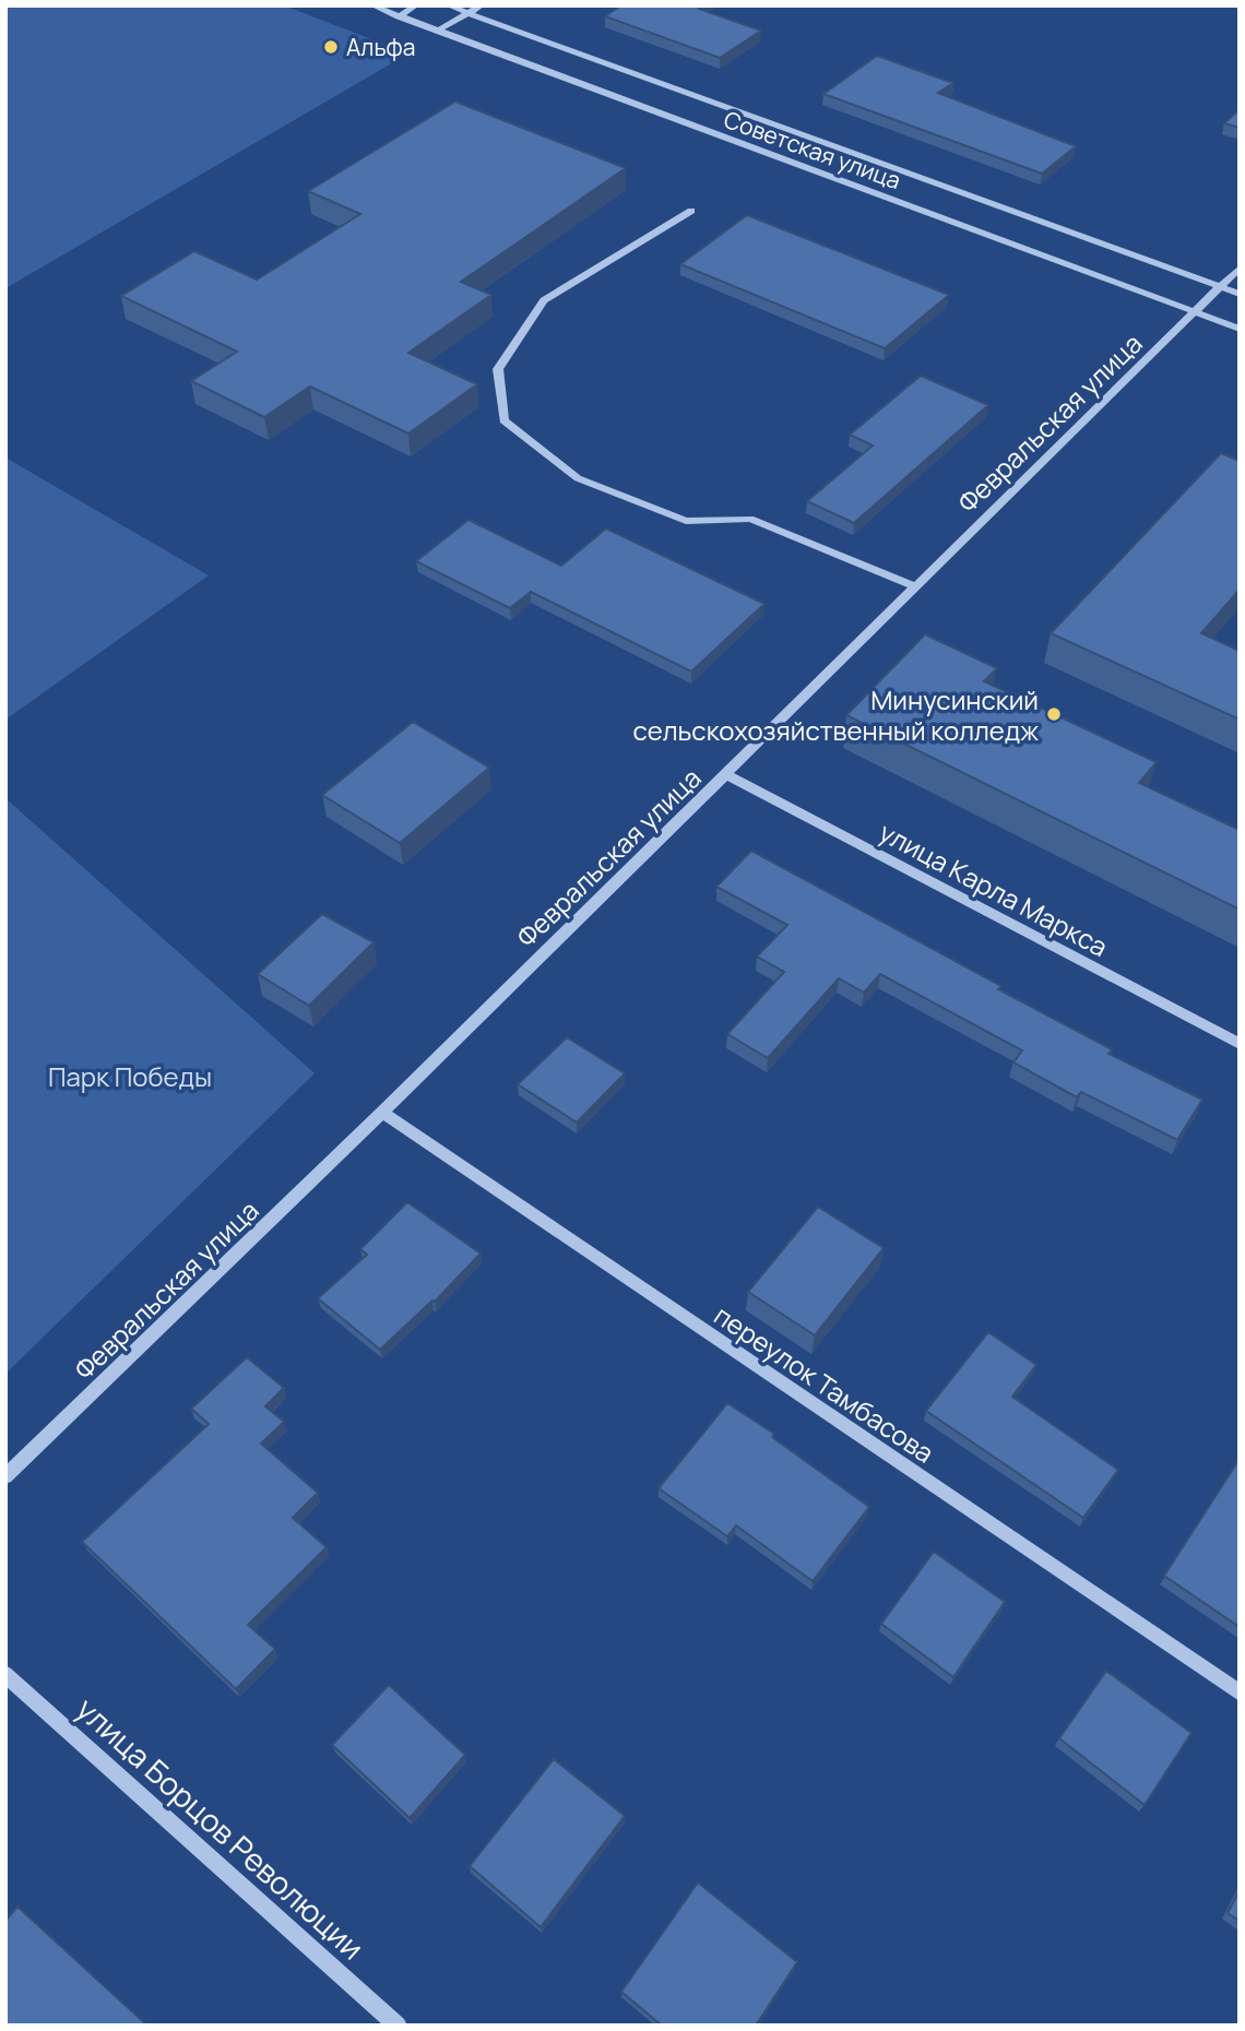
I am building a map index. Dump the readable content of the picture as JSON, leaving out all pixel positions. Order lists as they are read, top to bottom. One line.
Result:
{"streets":{"street":["Советская улица","Февральская улица","улица Карла Маркса","переулок Тамбасова","улица Борцов Революции"]},"crossings":[["Советская улица","Февральская улица"],["Февральская улица","улица Карла Маркса"],["Февральская улица","переулок Тамбасова"]],"parks":["Парк Победы"],"places":["Альфа","Минусинский сельскохозяйственный колледж"]}
